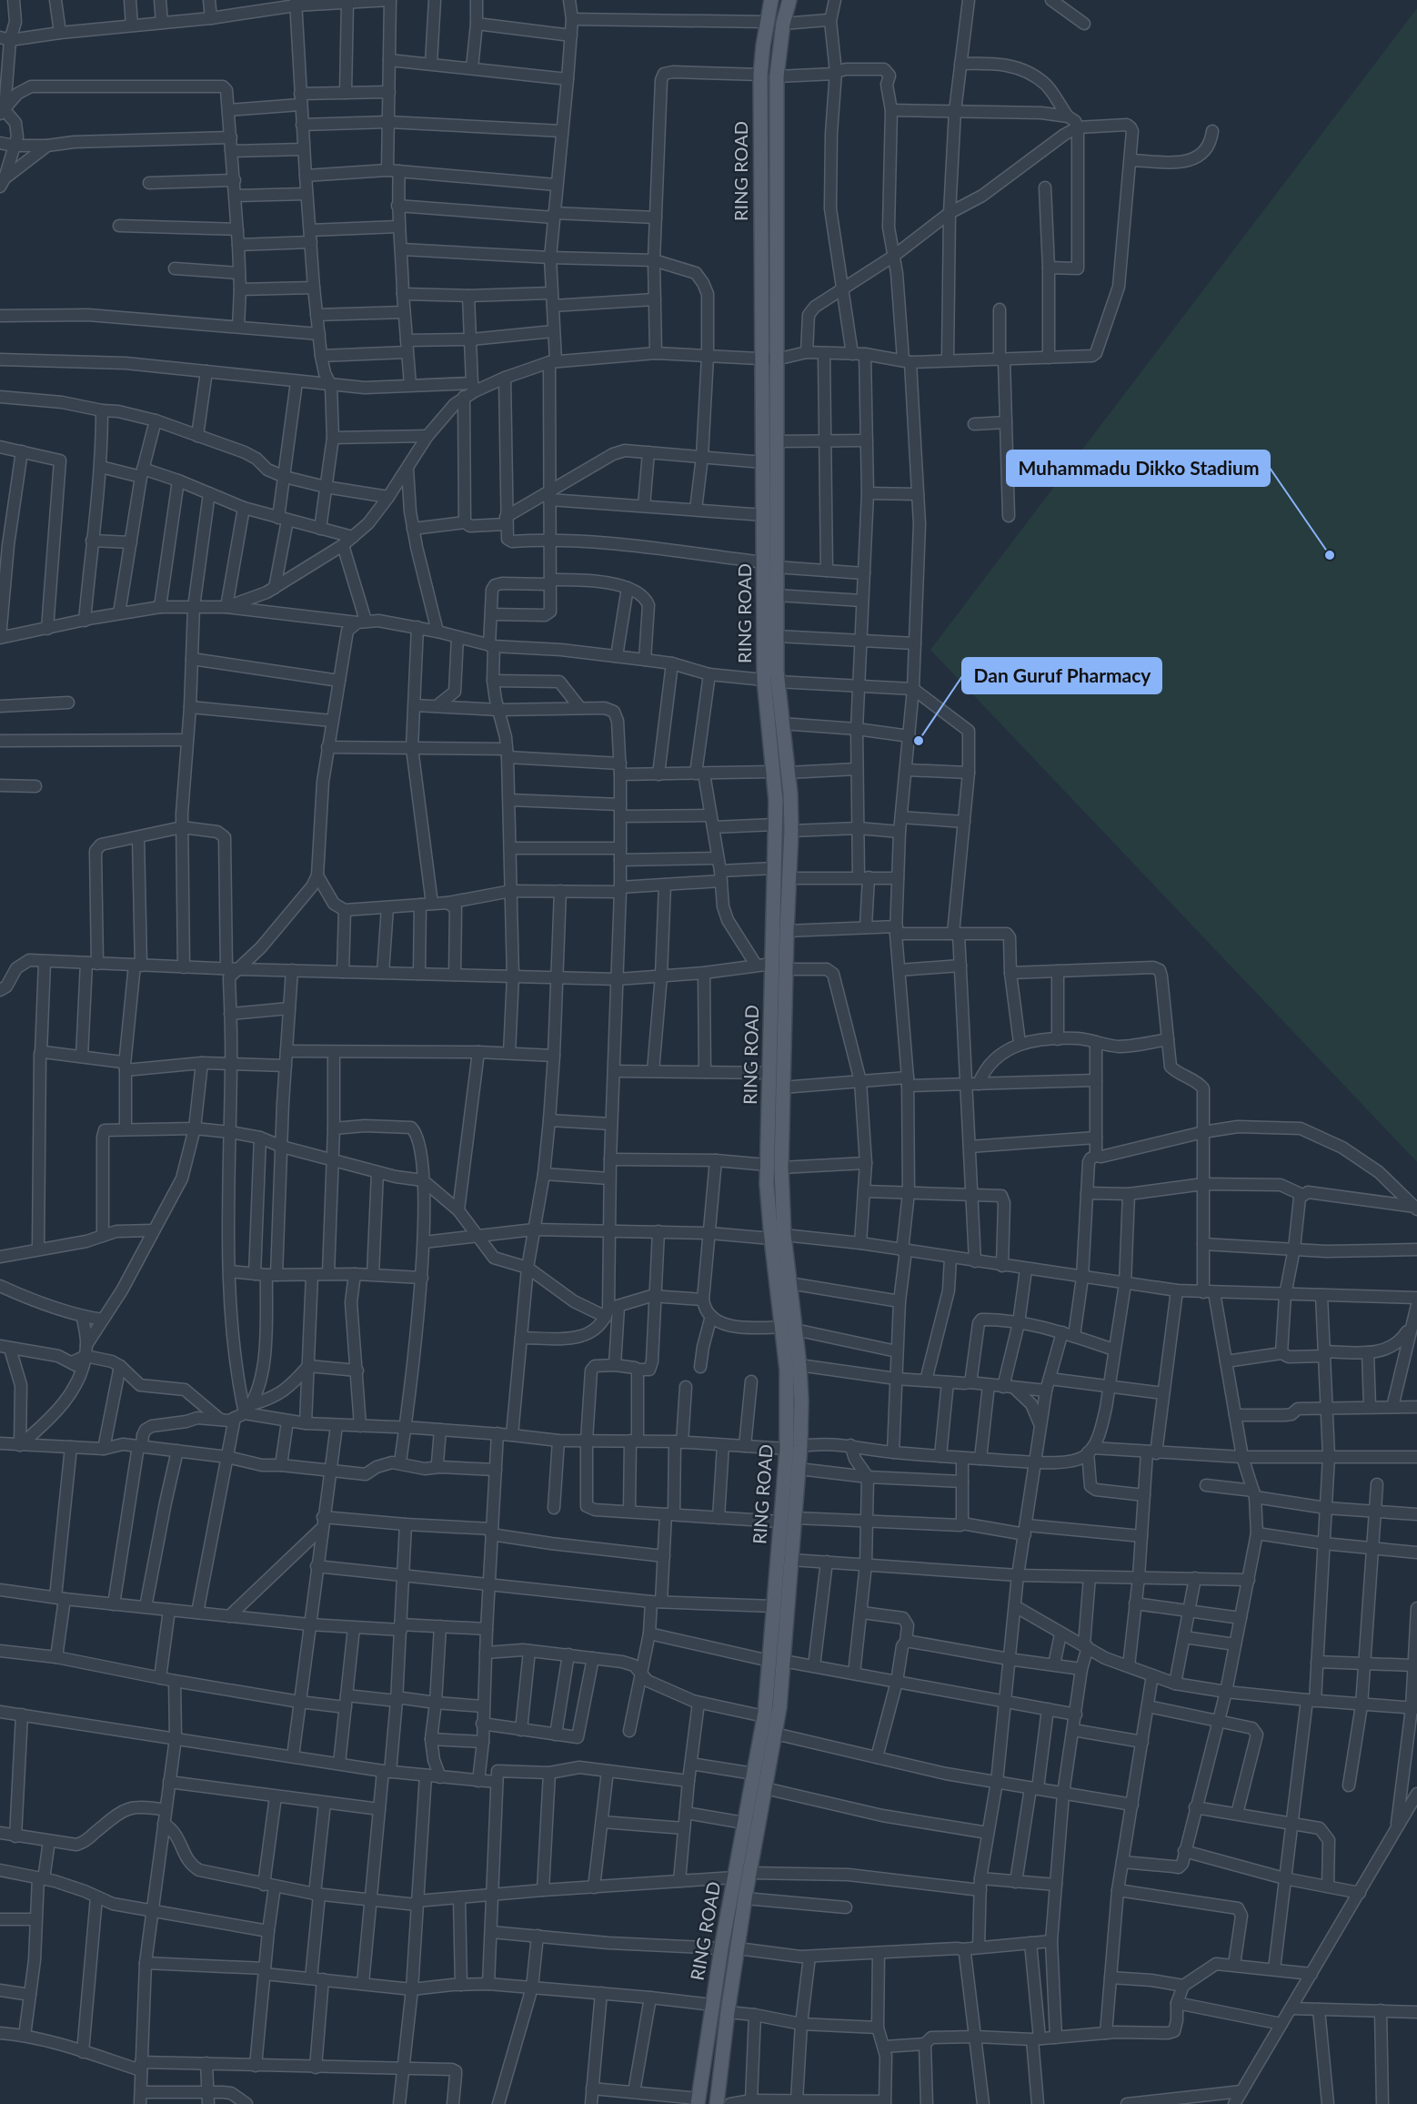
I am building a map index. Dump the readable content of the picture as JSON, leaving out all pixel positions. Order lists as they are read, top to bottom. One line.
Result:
{"streets":{"main road":["RING ROAD"]},"places":["Muhammadu Dikko Stadium","Dan Guruf Pharmacy"]}
